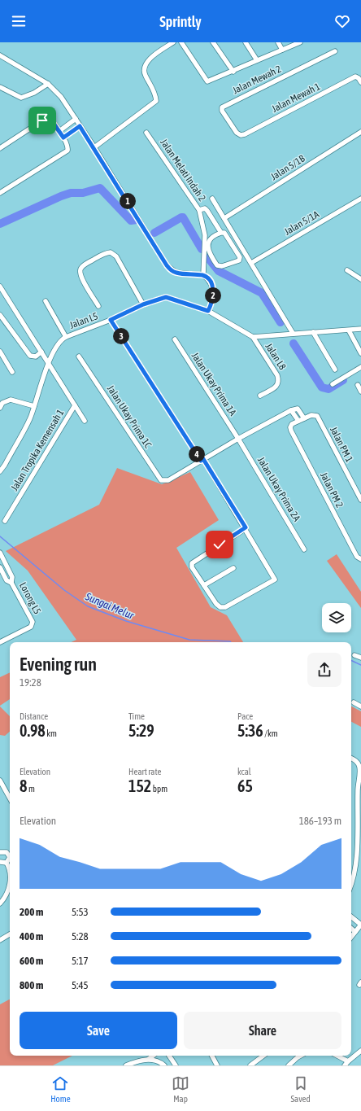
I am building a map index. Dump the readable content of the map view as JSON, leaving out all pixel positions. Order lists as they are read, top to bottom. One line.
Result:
{"streets":{"street":["Jalan Mewah 2","Jalan Mewah 1","Jalan 5/1B","Jalan Melati Indah 2","Jalan 5/1A","Jalan L5","Jalan L8","Jalan Ukay Prima 1A","Jalan Ukay Prima 1C","Jalan PM 1","Jalan Tropika Kemensah 1","Jalan Ukay Prima 2A","Jalan PM 2","Lorong L5"]},"crossings":[["Jalan Mewah 2","Jalan Mewah 1"],["Jalan L5","Jalan L8"],["Jalan Ukay Prima 1A","Jalan Ukay Prima 2A"]],"water":["Sungai Melur"],"page":{"header":"Sprintly","pins":["1","2","3","4"],"heading":["Evening run","19:28"],"stats":[["Distance","0.98 km"],["Time","5:29"],["Pace","5:36 /km"],["Elevation","8 m"],["Heart rate","152 bpm"],["kcal","65"]],"chart":["Elevation","186–193 m"],"list":[{"name":"200 m","note":"5:53"},{"name":"400 m","note":"5:28"},{"name":"600 m","note":"5:17"},{"name":"800 m","note":"5:45"}],"buttons":["Save","Share"],"tabs":["Home","Map","Saved"]}}
